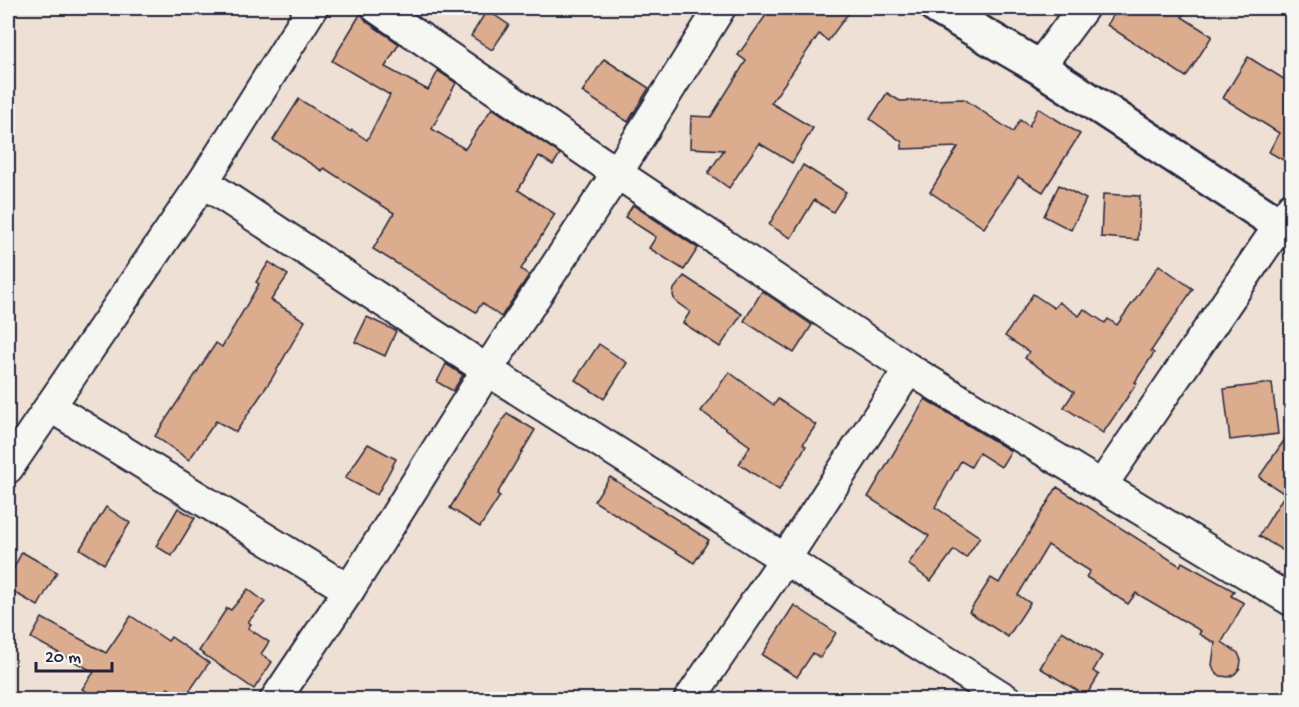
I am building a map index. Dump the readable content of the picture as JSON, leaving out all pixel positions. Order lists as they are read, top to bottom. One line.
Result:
{"scale_bar":"20 m"}
